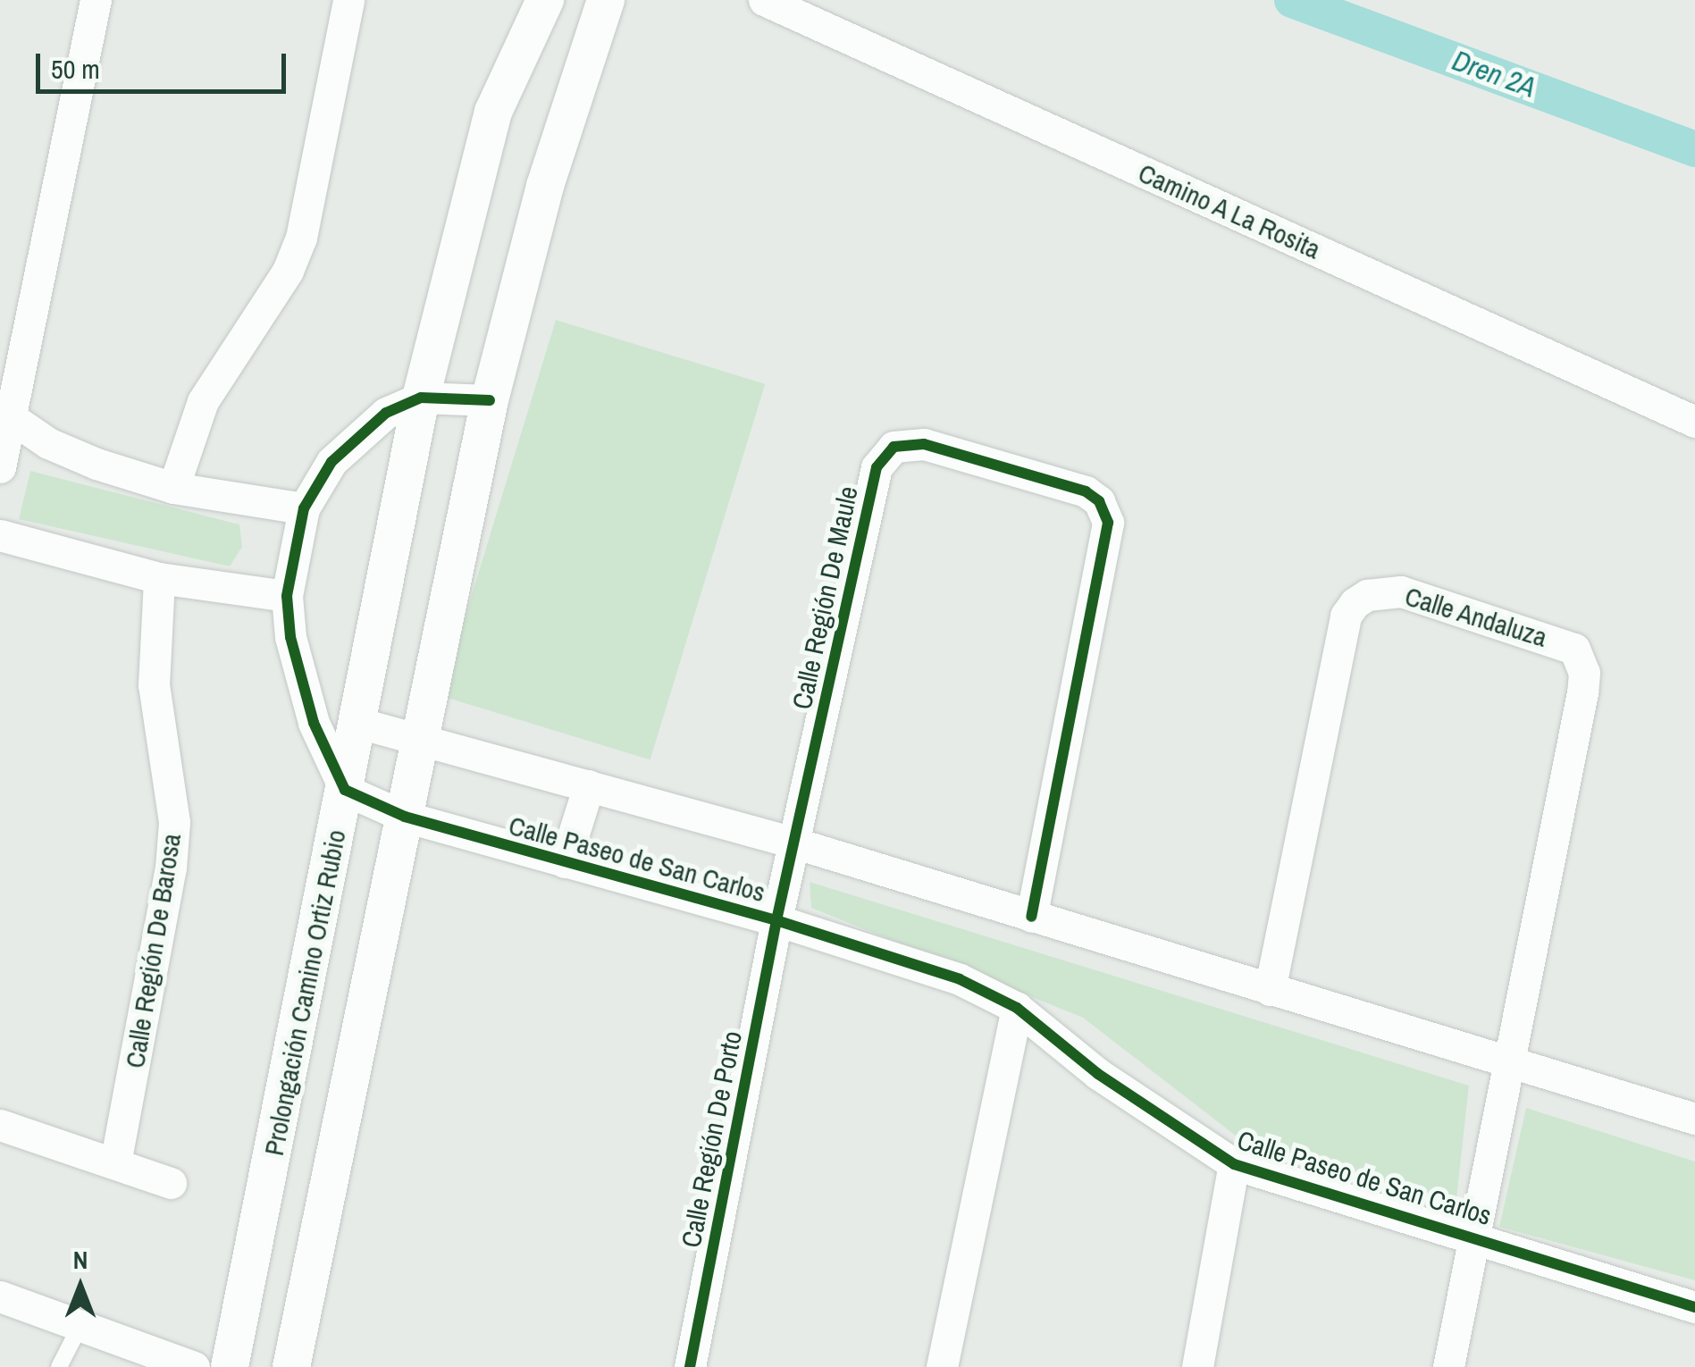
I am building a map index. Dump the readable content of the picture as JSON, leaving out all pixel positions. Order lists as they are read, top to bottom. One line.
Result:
{"streets":{"street":["Camino A La Rosita","Calle Región De Maule","Calle Andaluza","Calle Paseo de San Carlos","Calle Región De Barosa","Prolongación Camino Ortiz Rubio","Calle Región De Porto"]},"crossings":[["Calle Región De Maule","Calle Paseo de San Carlos"],["Calle Región De Maule","Calle Región De Porto"],["Calle Andaluza","Calle Paseo de San Carlos"],["Calle Paseo de San Carlos","Prolongación Camino Ortiz Rubio"],["Calle Paseo de San Carlos","Calle Región De Porto"]],"water":["Dren 2A"],"scale_bar":"50 m","north":"top"}
